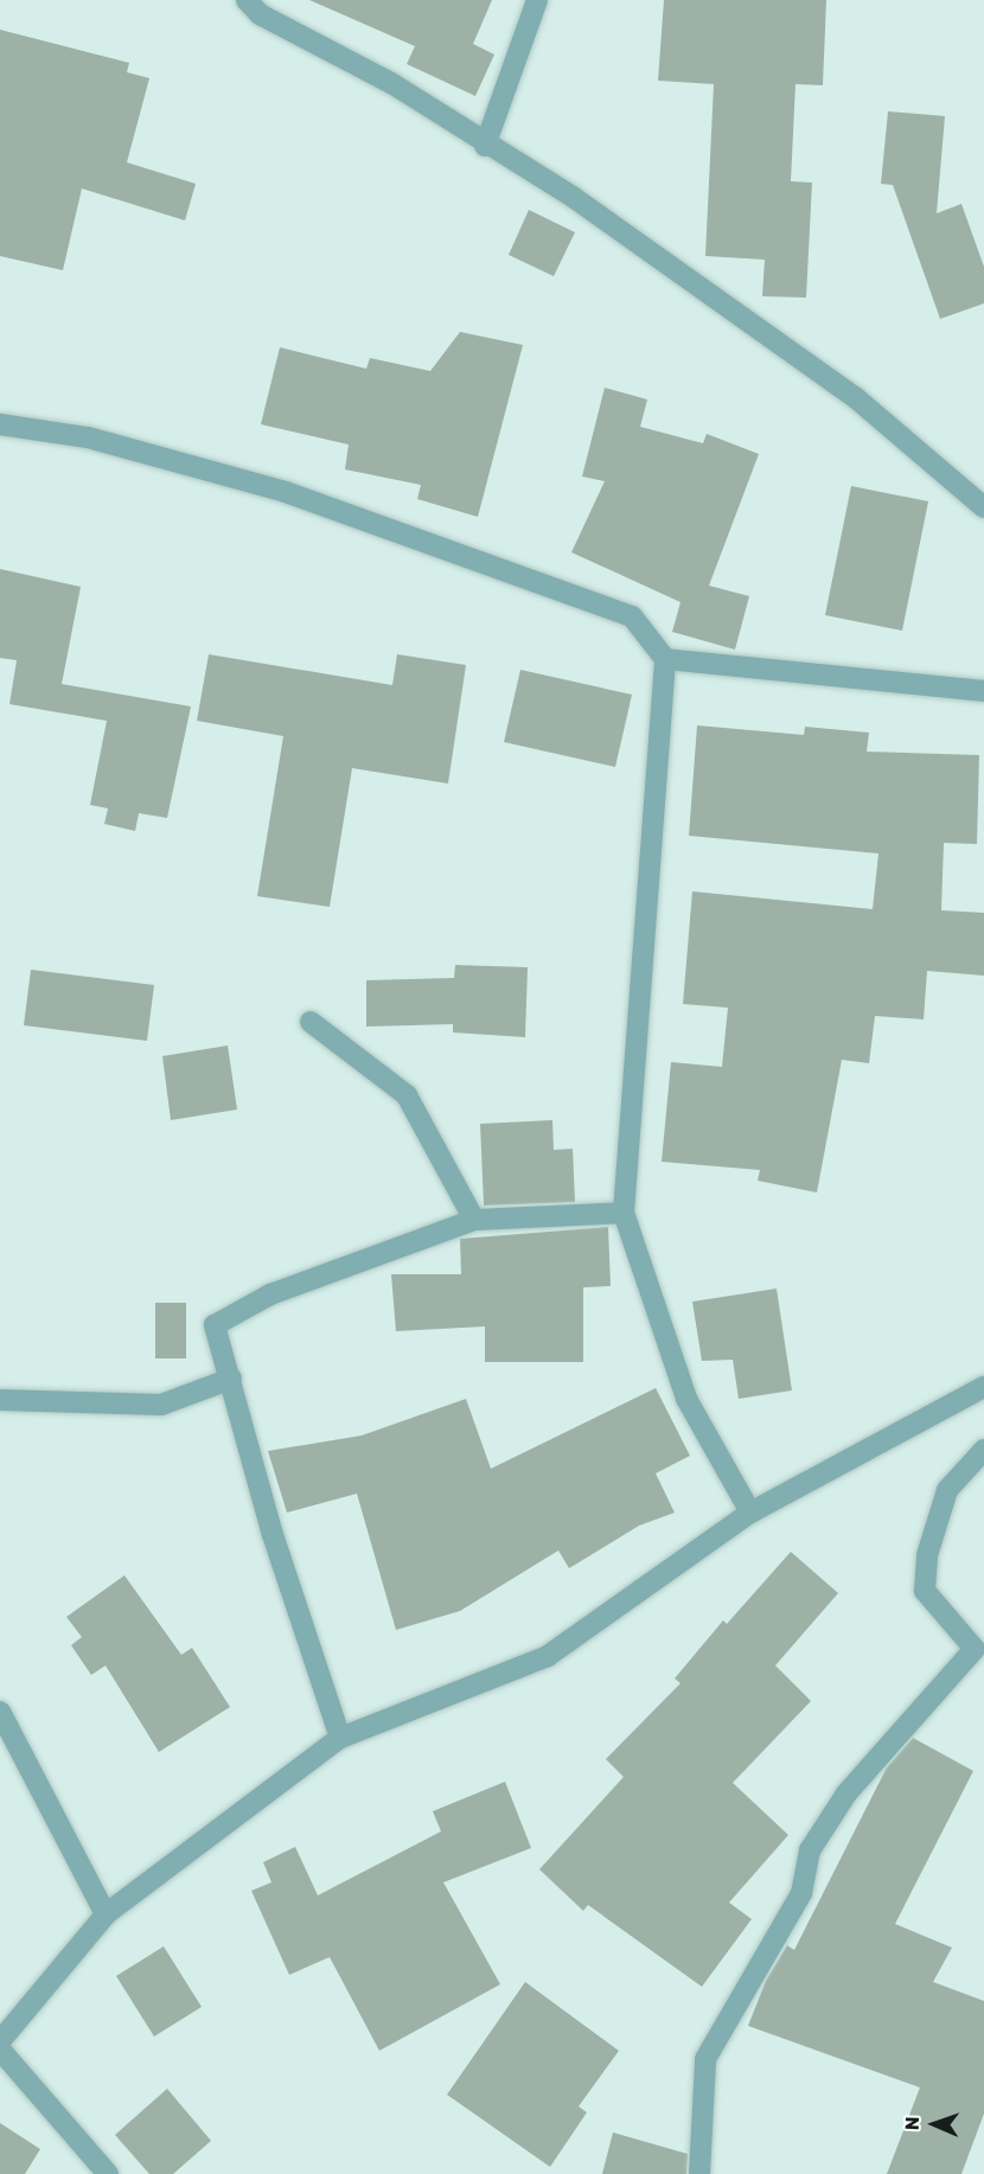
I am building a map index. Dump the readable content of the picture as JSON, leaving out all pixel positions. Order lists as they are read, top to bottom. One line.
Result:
{"north":"left"}
